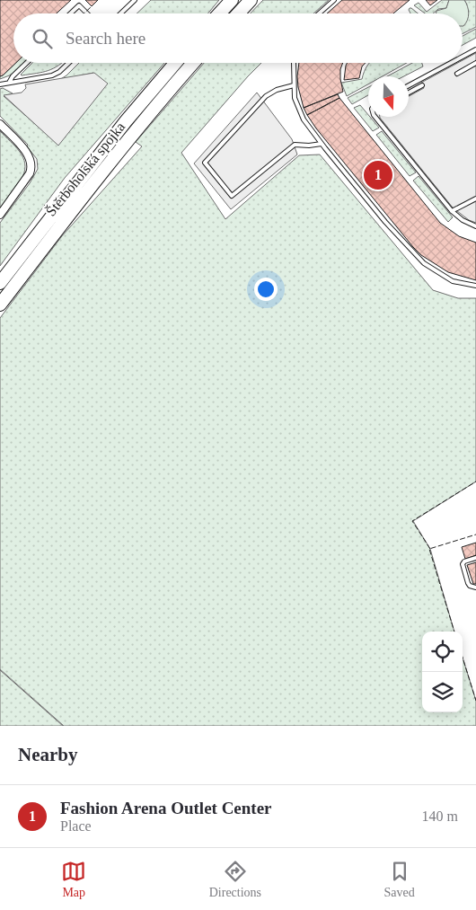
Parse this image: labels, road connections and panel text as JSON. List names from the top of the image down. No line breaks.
{"streets":{"highway":["Štěrboholská spojka"]},"north":"bottom","page":{"search":"Search here","pins":"1","heading":"Nearby","list":[{"mark":"1","name":"Fashion Arena Outlet Center","note":"Place","value":"140 m"}],"nav":["Map","Directions","Saved"]}}
